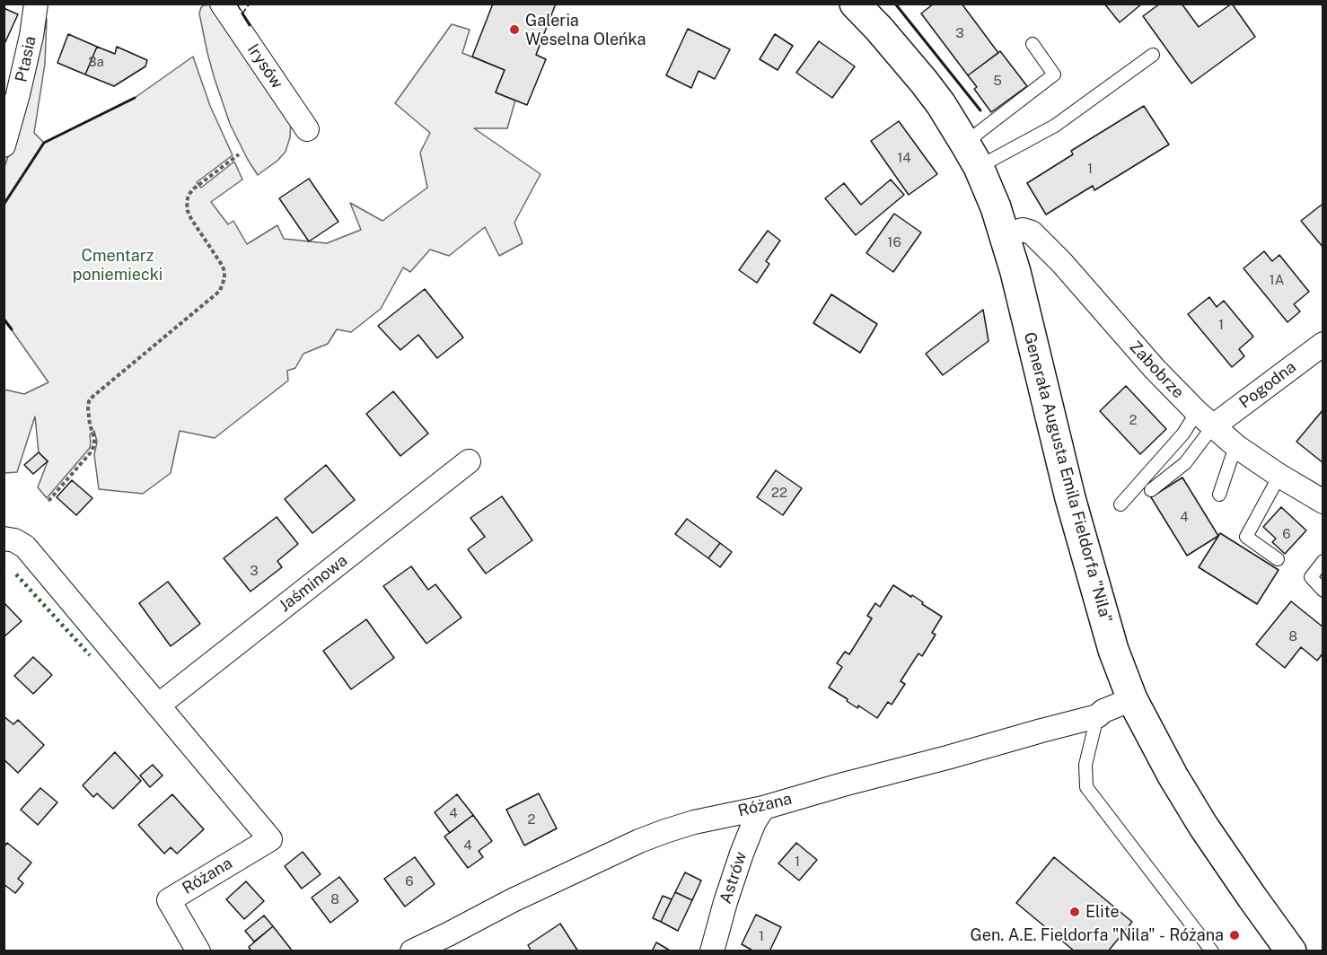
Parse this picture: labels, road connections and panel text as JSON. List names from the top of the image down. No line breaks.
{"streets":{"main road":["Generała Augusta Emila Fieldorfa \"Nila\""],"street":["Ptasia","Irysów","Zabobrze","Pogodna","Jaśminowa","Różana","Astrów"]},"crossings":[["Zabobrze","Pogodna"],["Zabobrze","Generała Augusta Emila Fieldorfa \"Nila\""],["Generała Augusta Emila Fieldorfa \"Nila\"","Różana"],["Jaśminowa","Różana"],["Różana","Astrów"]],"parks":["Cmentarz poniemiecki"],"places":["Galeria Weselna Oleńka","Elite","Gen. A.E. Fieldorfa \"Nila\" - Różana"],"house_numbers":["3","3a","5","14","1","16","1A","1","2","22","4","6","3","8","4","2","4","1","6","8","1"]}
